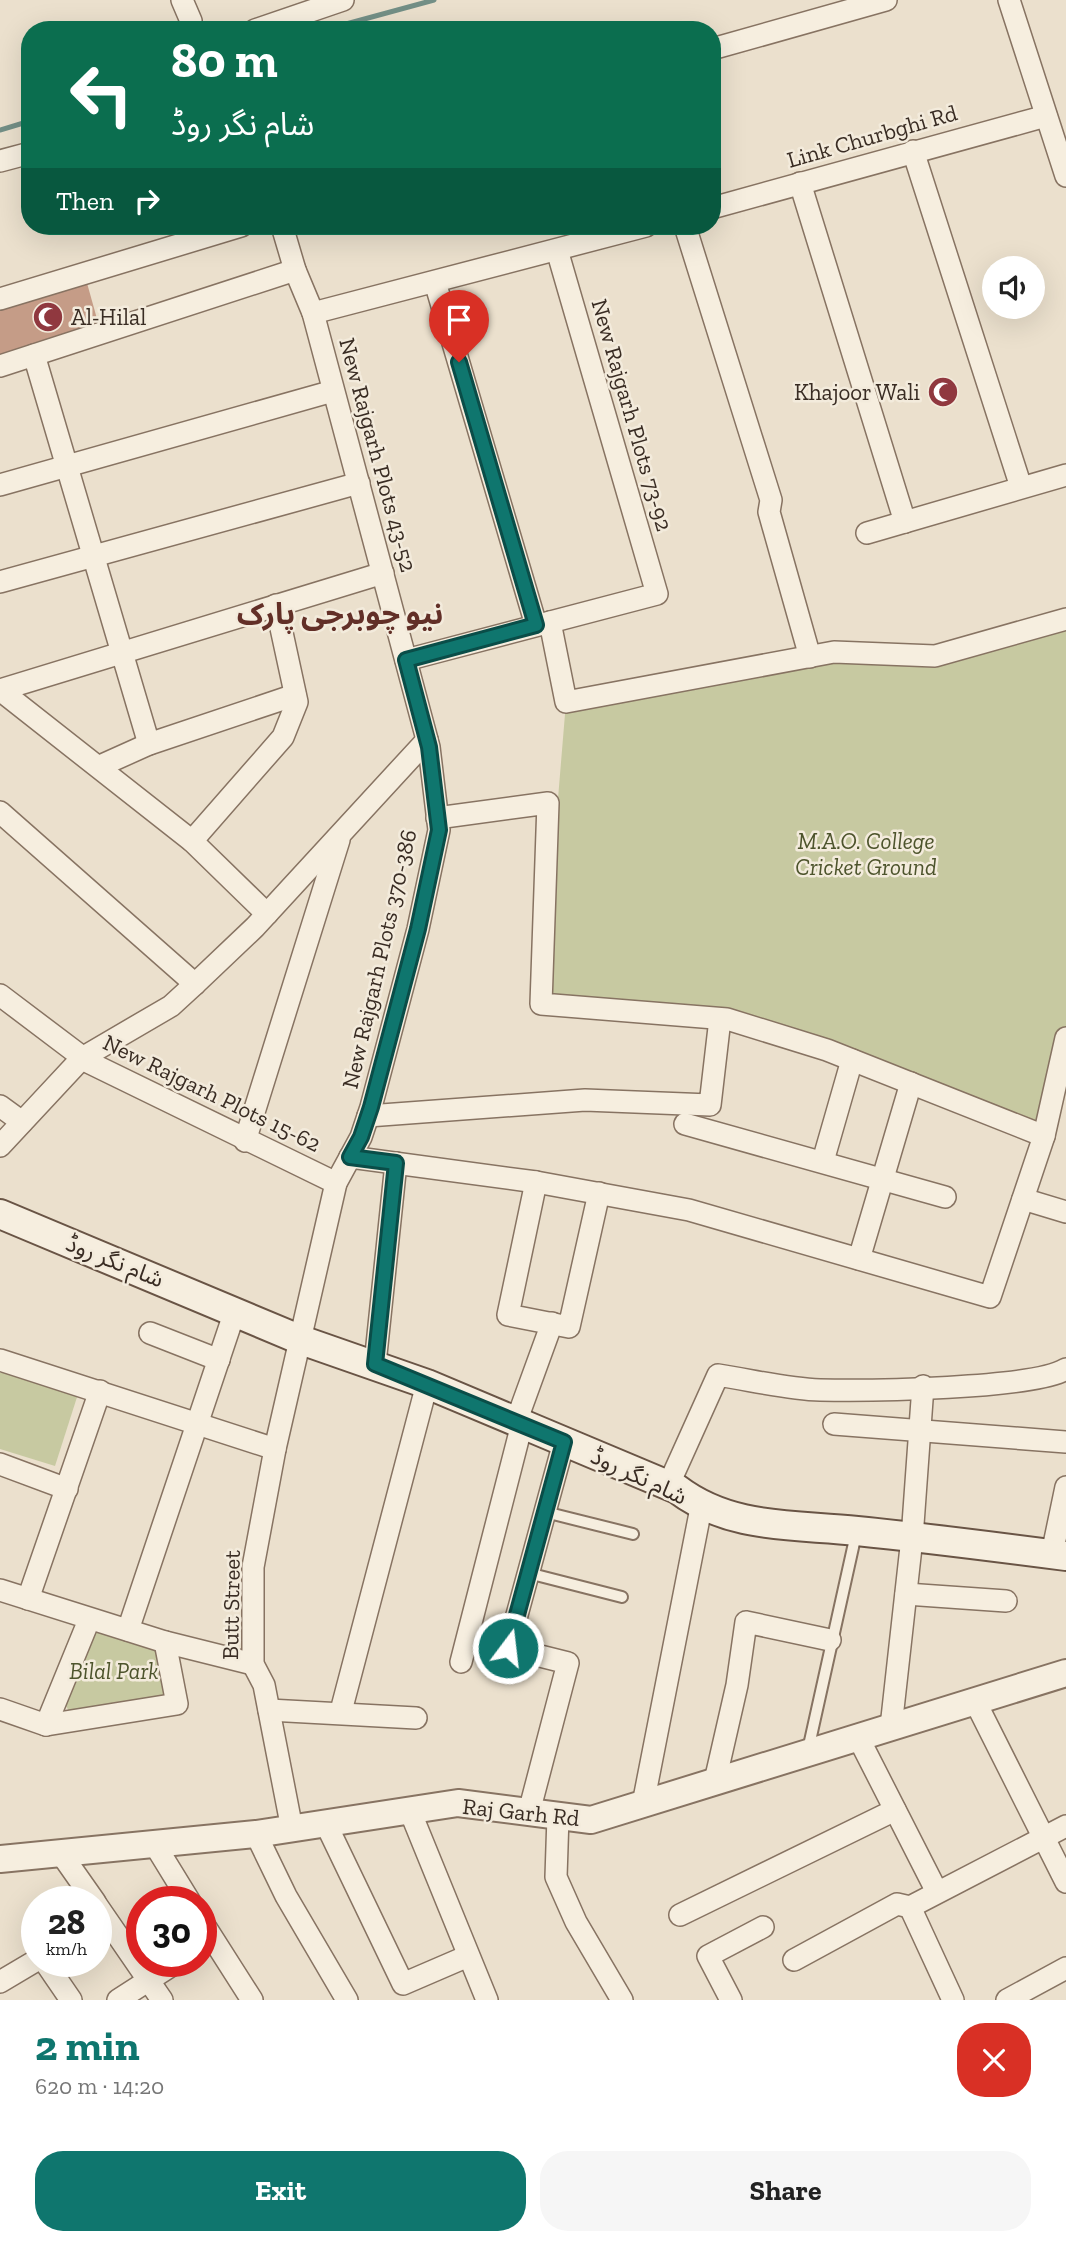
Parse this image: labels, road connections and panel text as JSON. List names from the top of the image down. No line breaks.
{"streets":{"main road":["شام نگر روڈ"],"street":["Link Churbghi Rd","New Rajgarh Plots 73-92","New Rajgarh Plots 43-52","New Rajgarh Plots 370-386","New Rajgarh Plots 15-62","Butt Street","Raj Garh Rd"]},"crossings":[["New Rajgarh Plots 43-52","New Rajgarh Plots 370-386"],["New Rajgarh Plots 370-386","New Rajgarh Plots 15-62"],["New Rajgarh Plots 370-386","شام نگر روڈ"],["New Rajgarh Plots 370-386","Butt Street"],["شام نگر روڈ","Butt Street"],["Butt Street","Raj Garh Rd"]],"districts":["نیو چوبرجی پارک"],"parks":["M.A.O. College Cricket Ground","Bilal Park"],"places":{"mosque":["Al-Hilal","Khajoor Wali"]},"page":{"turn":["80 m","شام نگر روڈ"],"then":"Then","speed":"28 km/h","limit":"30","heading":["2 min","620 m · 14:20"],"buttons":["Exit","Share"]}}
